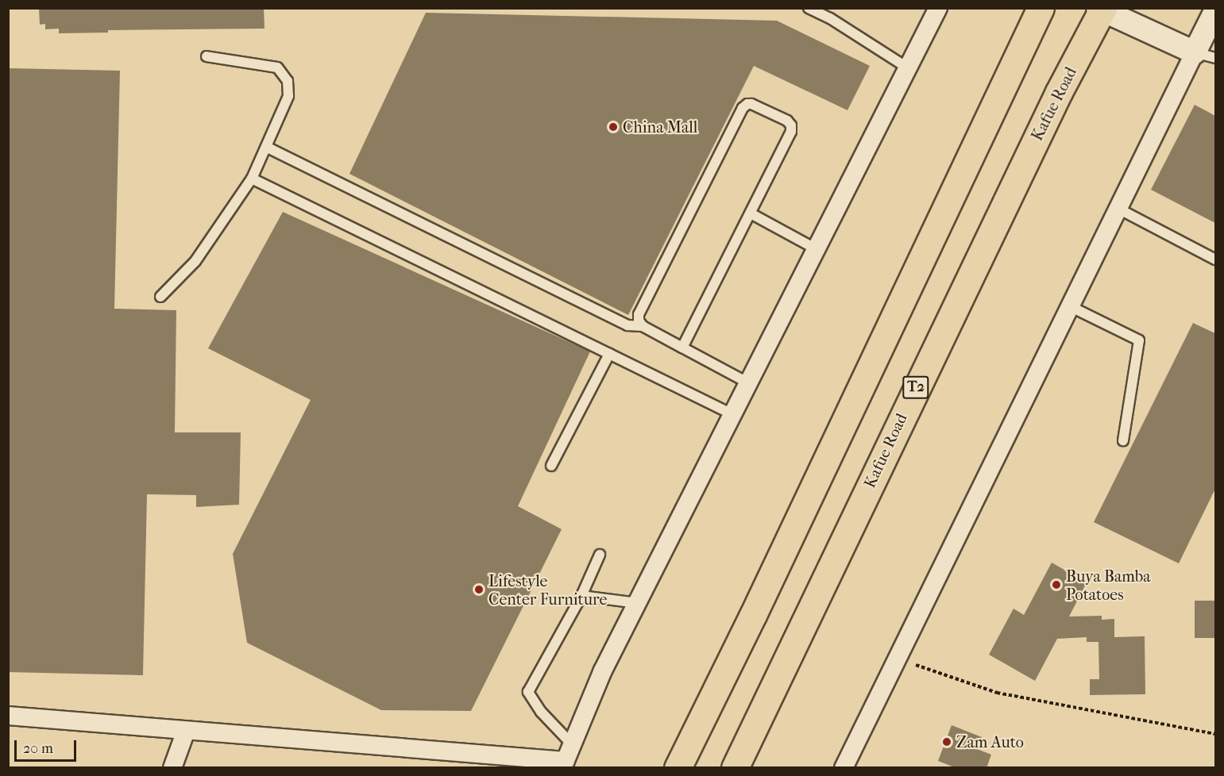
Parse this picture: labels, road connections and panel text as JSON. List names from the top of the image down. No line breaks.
{"streets":{"main road":["Kafue Road","T2"]},"places":["China Mall","Buya Bamba Potatoes","Lifestyle Center Furniture","Zam Auto"],"scale_bar":"20 m"}
